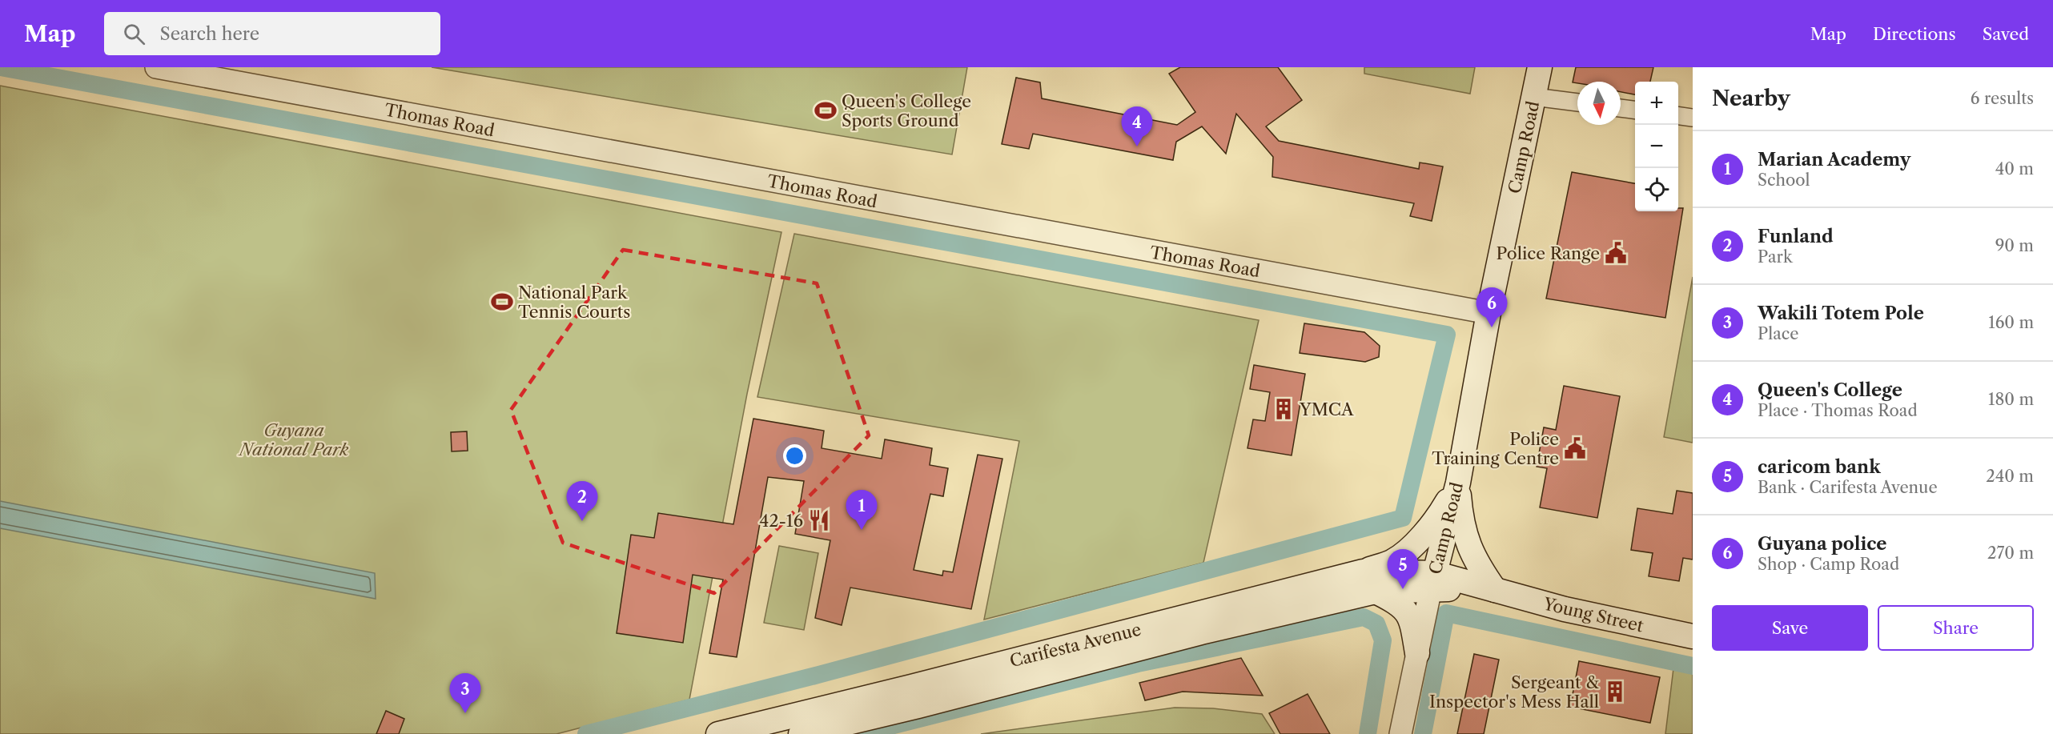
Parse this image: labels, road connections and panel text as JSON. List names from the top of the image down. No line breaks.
{"streets":{"main road":["Camp Road","Young Street","Carifesta Avenue"],"street":["Thomas Road"]},"crossings":[["Thomas Road","Camp Road"],["Camp Road","Young Street"],["Camp Road","Carifesta Avenue"],["Young Street","Carifesta Avenue"]],"parks":["Guyana National Park"],"places":{"sports":["Queen's College Sports Ground","National Park Tennis Courts"],"public building":["Police Range","Police Training Centre"],"building":["YMCA","Sergeant & Inspector's Mess Hall"],"restaurant":["42-16"]},"north":"bottom","page":{"header":"Map","search":"Search here","nav":["Map","Directions","Saved"],"heading":["Nearby","6 results"],"map_buttons":["+","−"],"pins":["4","6","2","1","5","3"],"list":[{"mark":"1","name":"Marian Academy","note":"School","value":"40 m"},{"mark":"2","name":"Funland","note":"Park","value":"90 m"},{"mark":"3","name":"Wakili Totem Pole","note":"Place","value":"160 m"},{"mark":"4","name":"Queen's College","note":"Place · Thomas Road","value":"180 m"},{"mark":"5","name":"caricom bank","note":"Bank · Carifesta Avenue","value":"240 m"},{"mark":"6","name":"Guyana police","note":"Shop · Camp Road","value":"270 m"}],"buttons":["Save","Share"]}}
